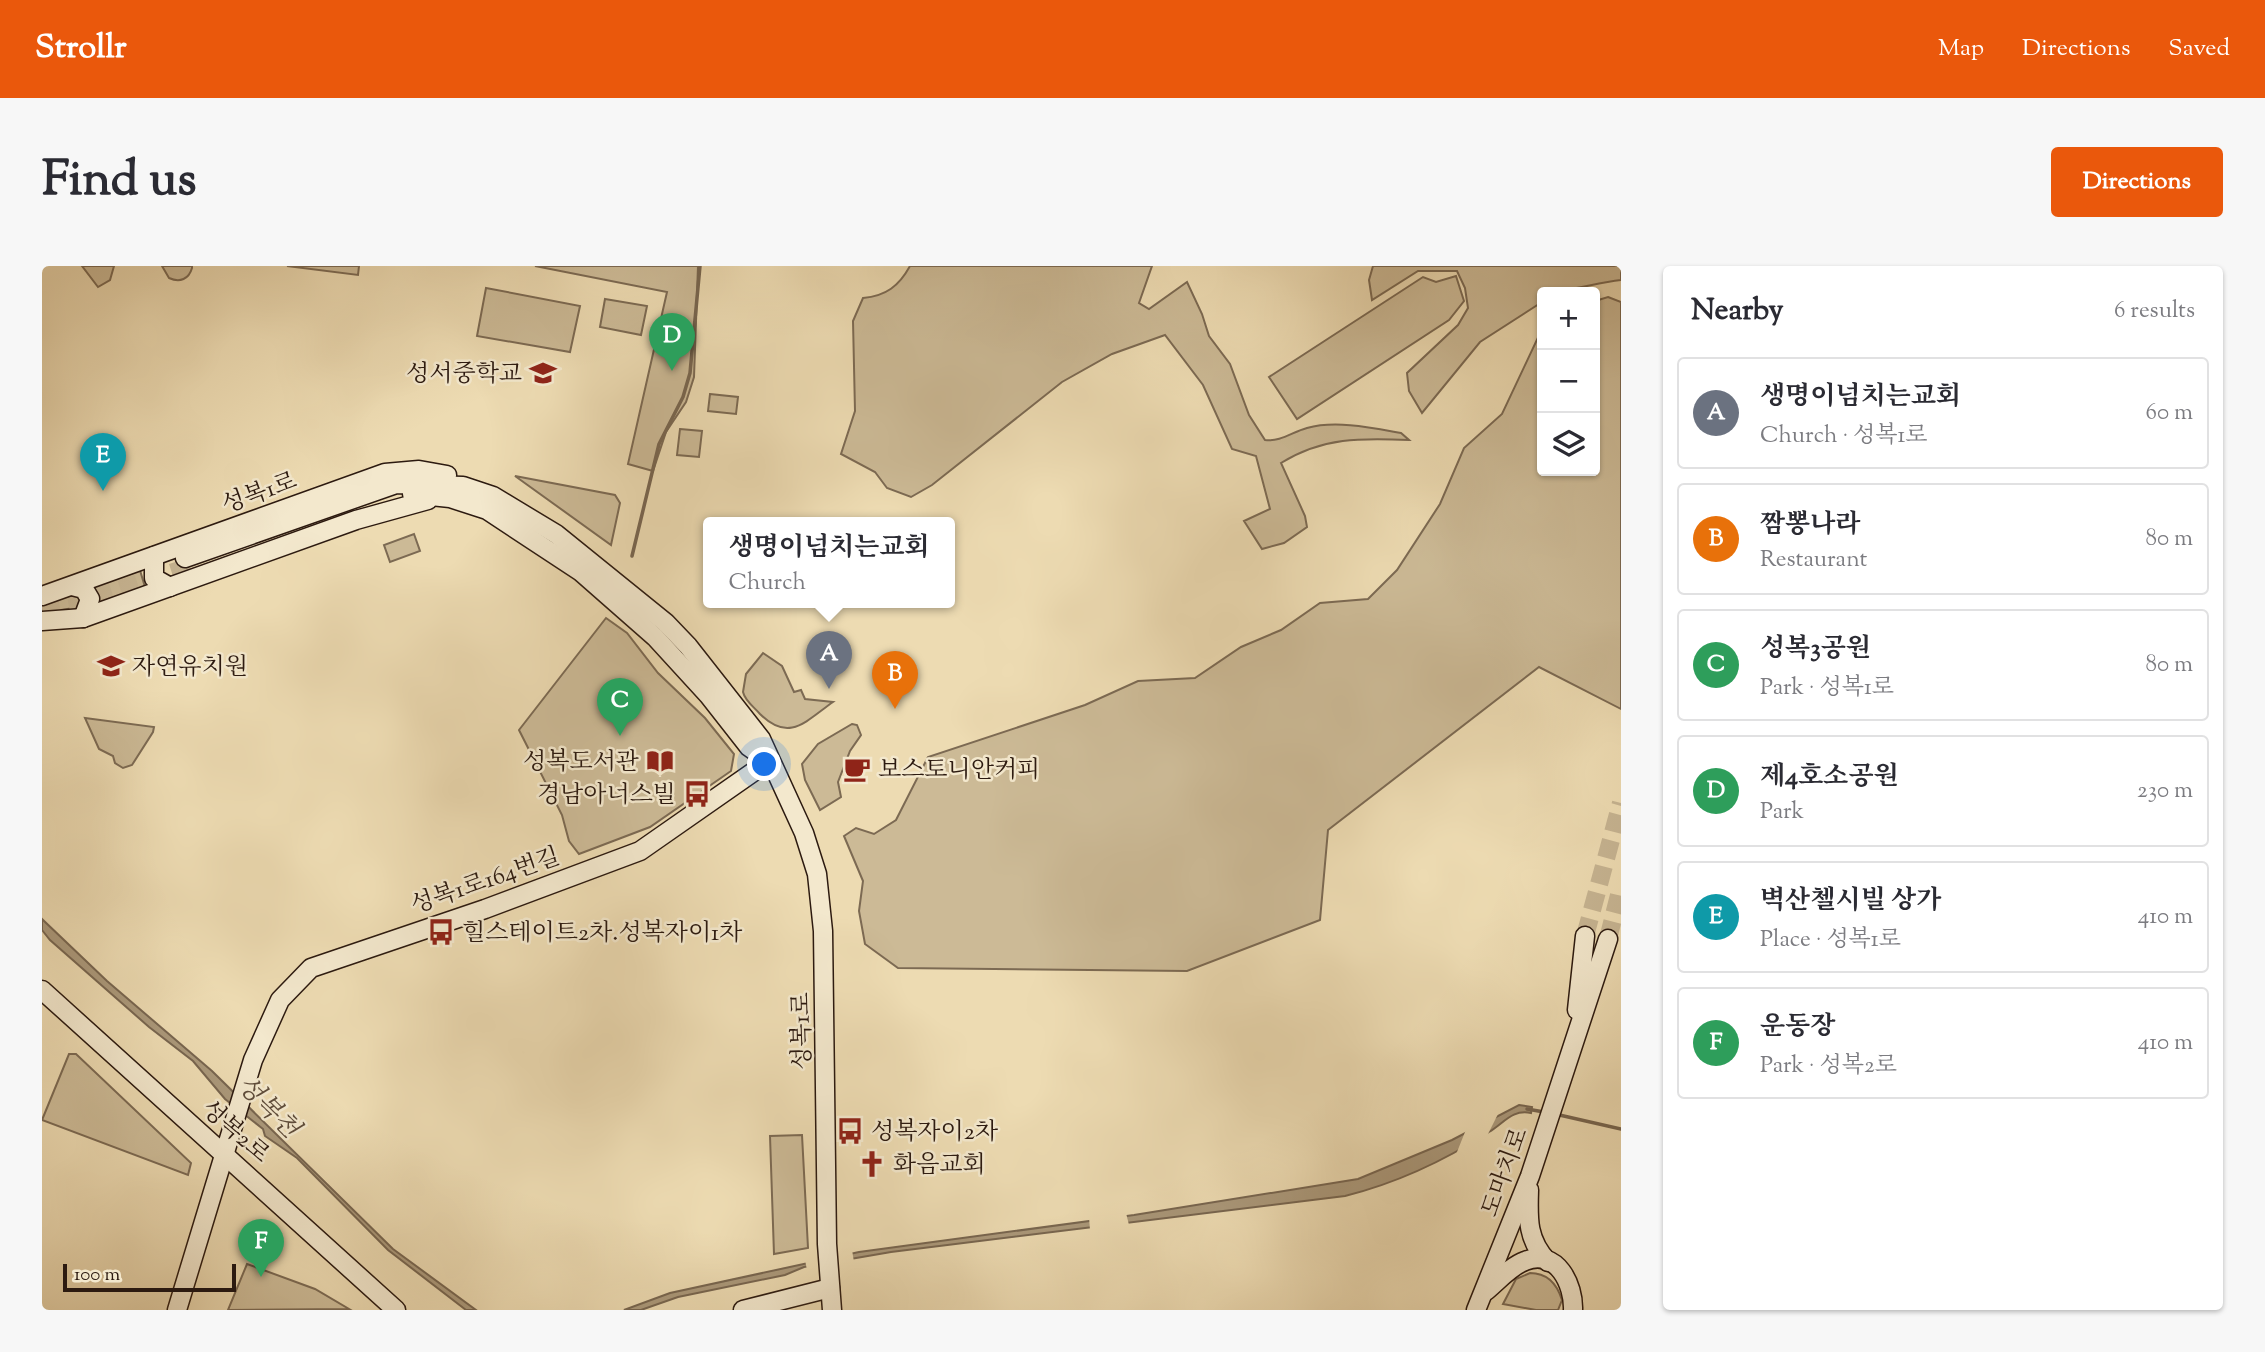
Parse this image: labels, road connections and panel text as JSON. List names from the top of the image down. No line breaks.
{"streets":{"street":["성복1로","성복1로164번길","성복2로","도마치로"]},"crossings":[["성복1로","성복1로164번길"],["성복1로164번길","성복2로"]],"water":["성복천"],"places":{"school or university":["성서중학교","자연유치원"],"library":["성복도서관"],"cafe":["보스토니안커피"],"bus stop":["경남아너스빌","힐스테이트2차.성복자이1차","성복자이2차"],"church":["화음교회"]},"scale_bar":"100 m","page":{"header":"Strollr","nav":["Map","Directions","Saved"],"title":"Find us","buttons":"Directions","heading":["Nearby","6 results"],"map_buttons":["+","−"],"pins":["D","E","A","B","C","F"],"list":[{"mark":"A","name":"생명이넘치는교회","note":"Church · 성복1로","value":"60 m"},{"mark":"B","name":"짬뽕나라","note":"Restaurant","value":"80 m"},{"mark":"C","name":"성복3공원","note":"Park · 성복1로","value":"80 m"},{"mark":"D","name":"제4호소공원","note":"Park","value":"230 m"},{"mark":"E","name":"벽산첼시빌 상가","note":"Place · 성복1로","value":"410 m"},{"mark":"F","name":"운동장","note":"Park · 성복2로","value":"410 m"}],"popup":["생명이넘치는교회","Church"],"scale":"100 m"}}
